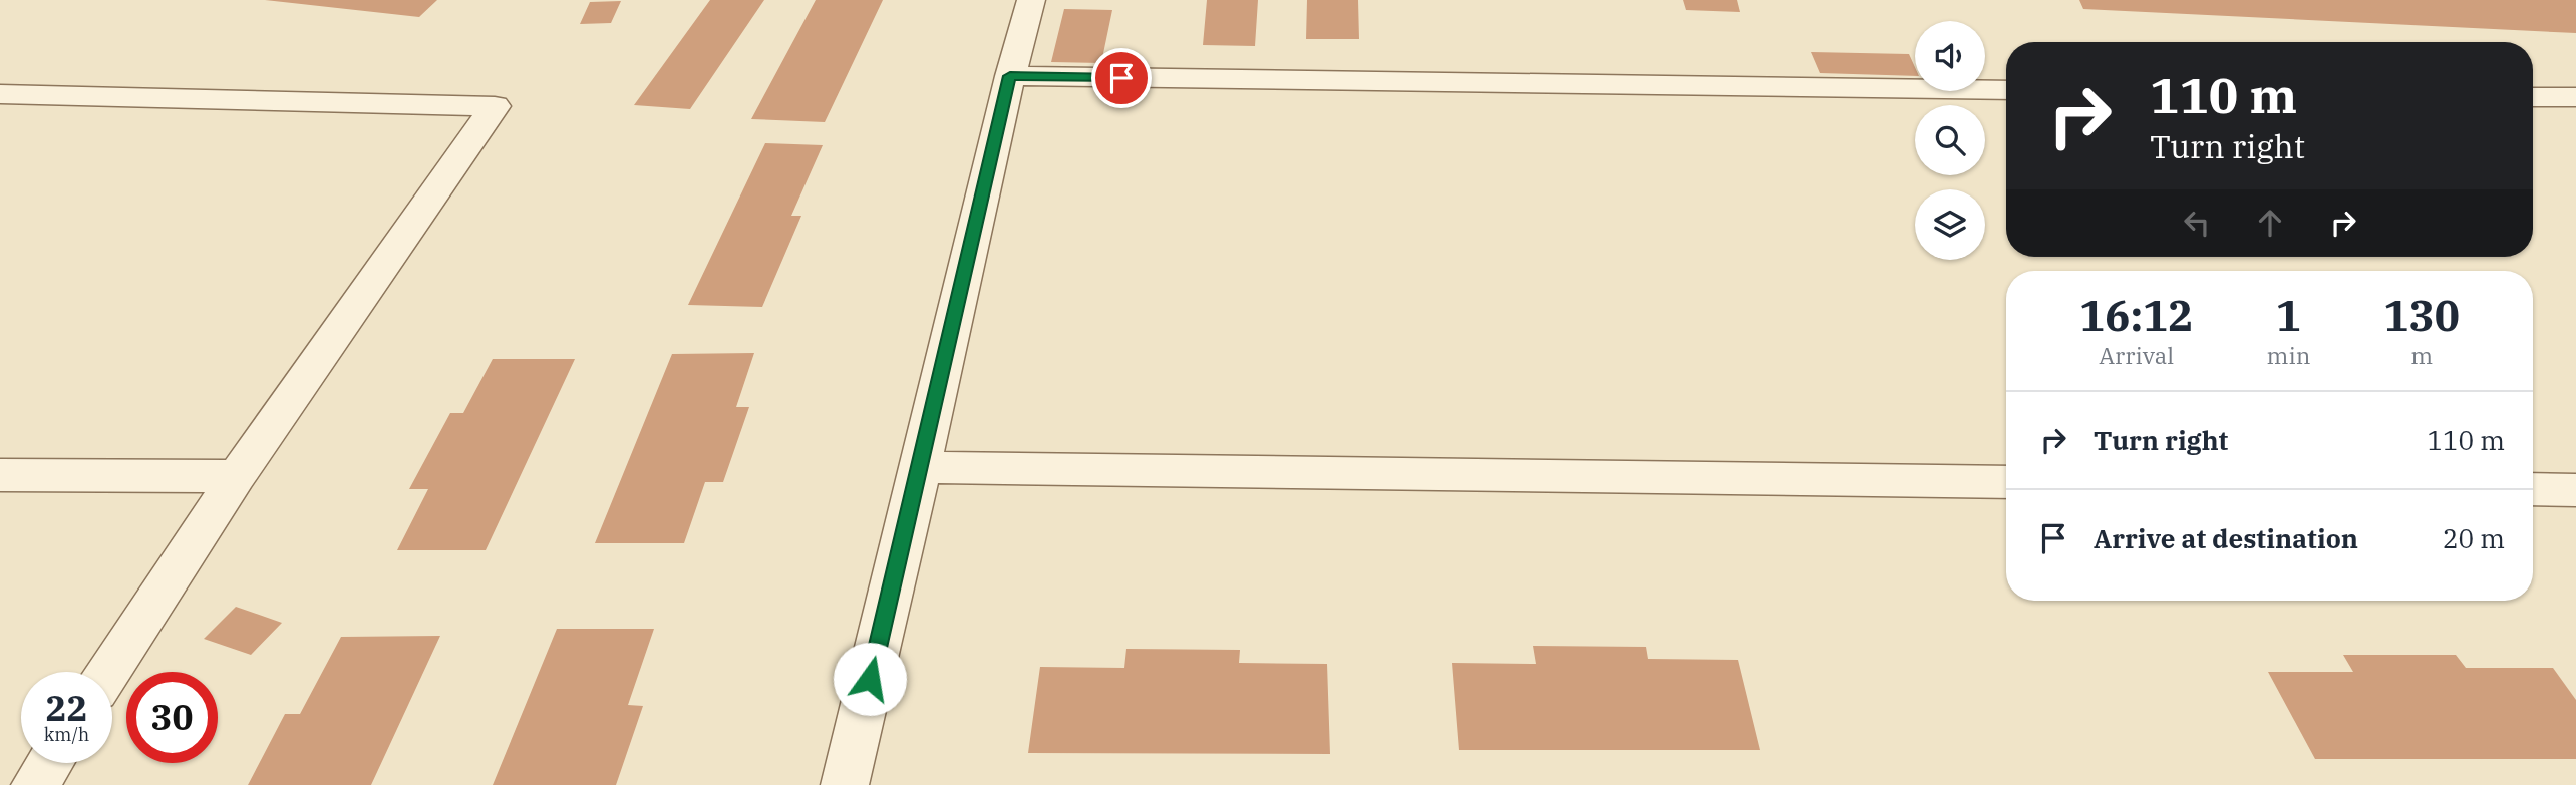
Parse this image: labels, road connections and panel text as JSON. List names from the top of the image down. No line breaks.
{"page":{"turn":["110 m","Turn right"],"eta":["16:12","Arrival","1","min","130","m"],"list":[{"name":"Turn right","value":"110 m"},{"name":"Arrive at destination","value":"20 m"}],"speed":"22 km/h","limit":"30"}}
